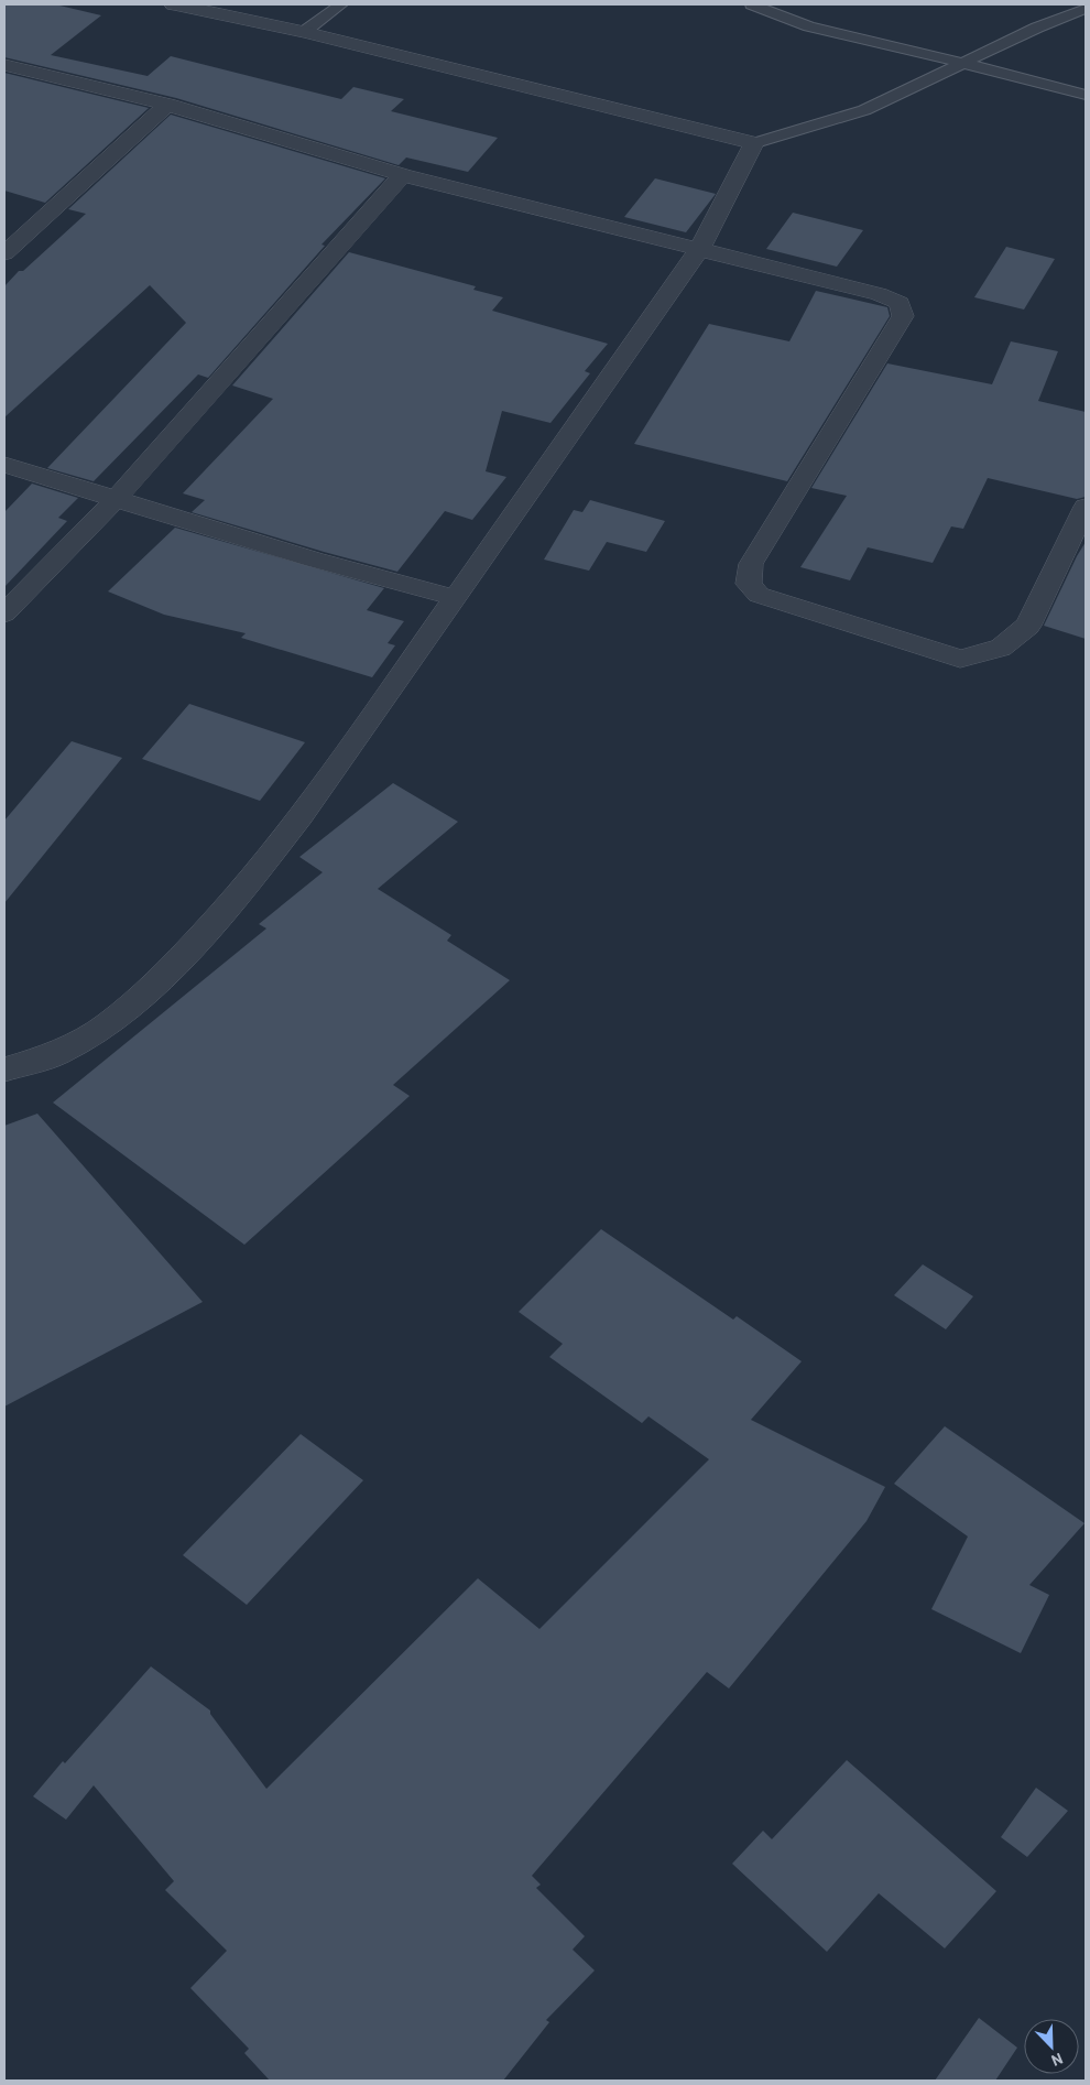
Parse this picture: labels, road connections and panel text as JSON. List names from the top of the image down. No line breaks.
{"north":"bottom right"}
